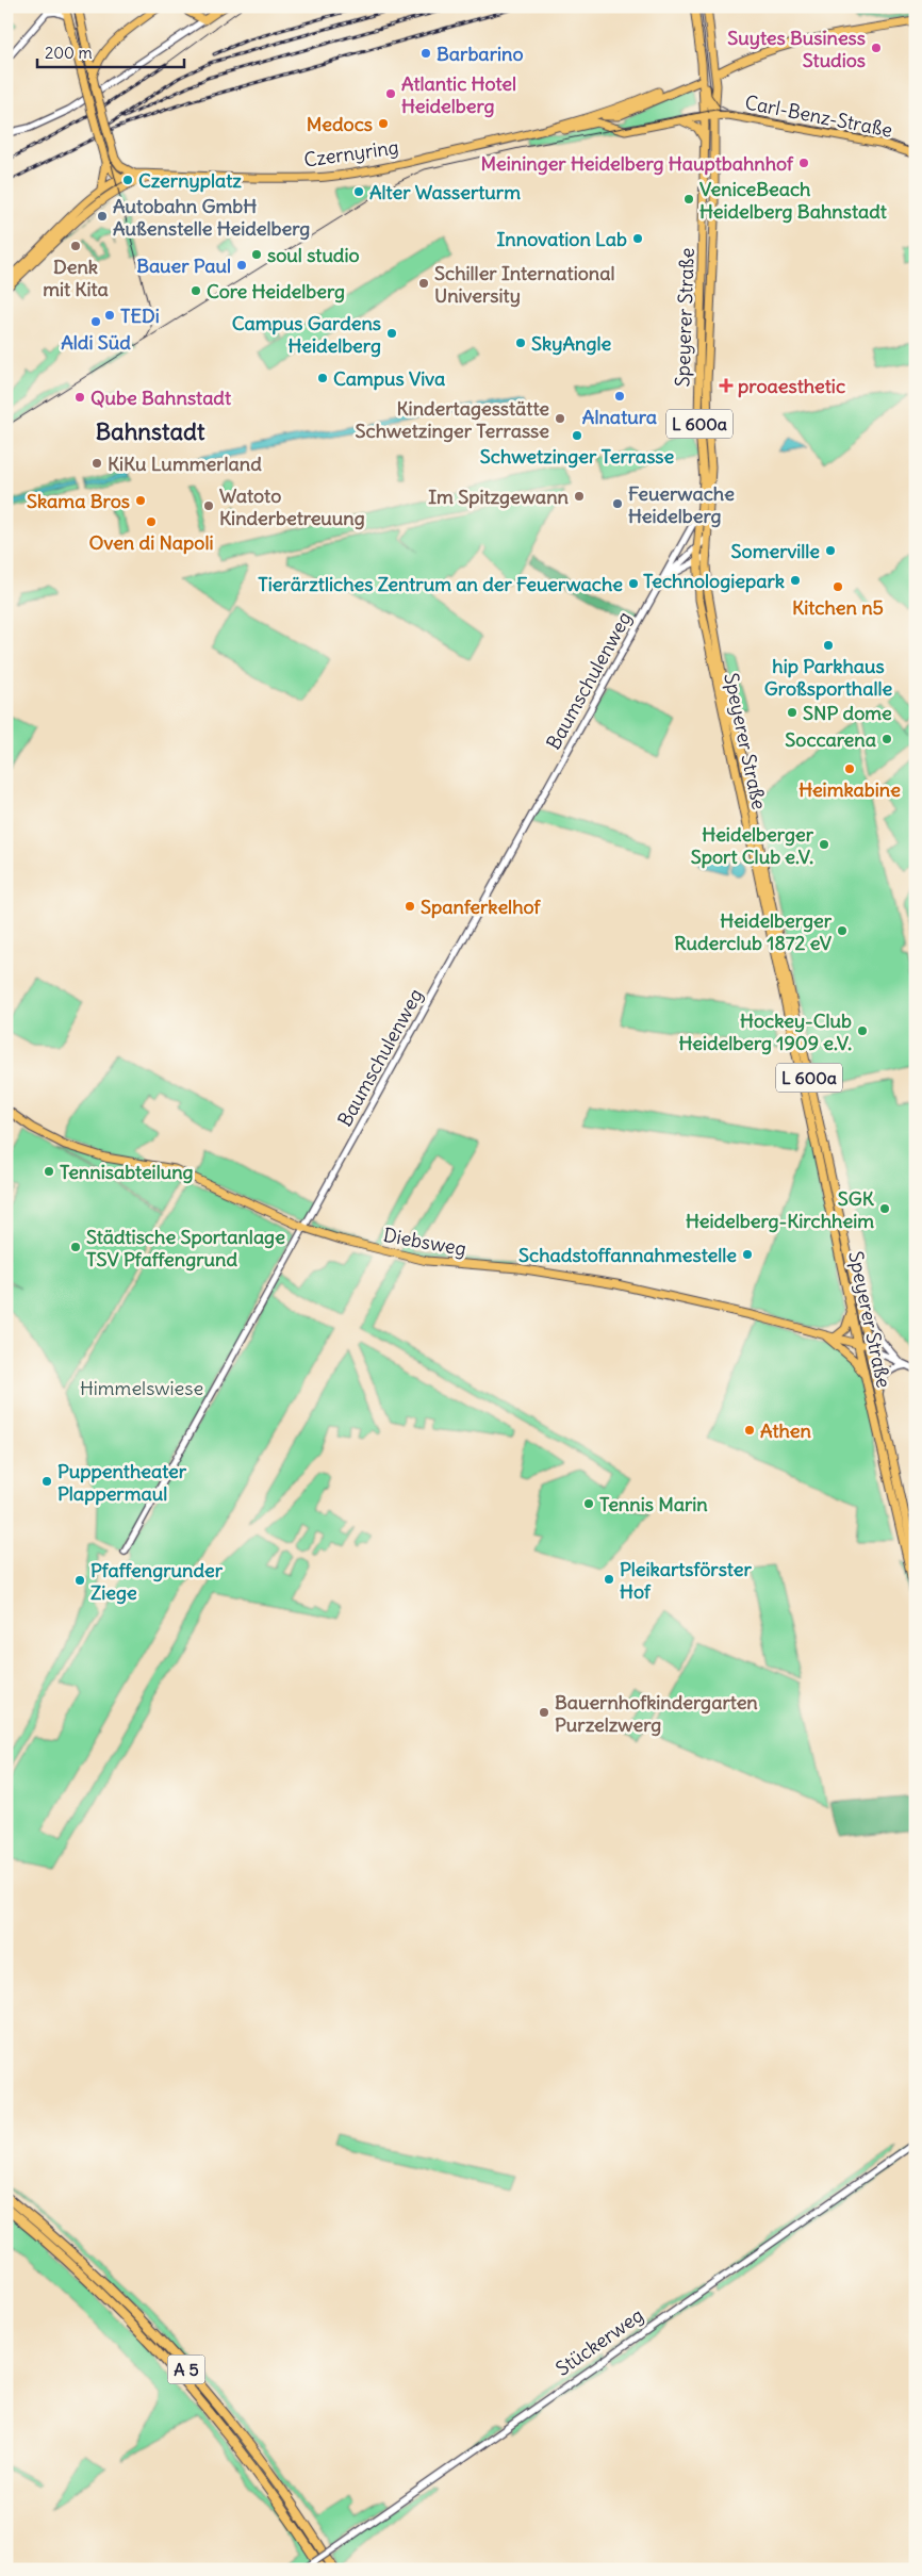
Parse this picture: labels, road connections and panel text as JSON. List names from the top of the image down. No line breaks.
{"streets":{"highway":["A 5"],"main road":["Carl-Benz-Straße","Czernyring","Speyerer Straße","L 600a","Diebsweg"],"street":["Baumschulenweg","Stückerweg"]},"crossings":[["Carl-Benz-Straße","Czernyring"],["Carl-Benz-Straße","Speyerer Straße"],["Czernyring","Speyerer Straße"],["Speyerer Straße","Baumschulenweg"],["Speyerer Straße","Diebsweg"],["Baumschulenweg","Diebsweg"]],"districts":["Bahnstadt"],"parks":["Himmelswiese"],"places":{"other":["Suytes Business Studios","Barbarino","Atlantic Hotel Heidelberg","Medocs","Meininger Heidelberg Hauptbahnhof","Czernyplatz","Alter Wasserturm","VeniceBeach Heidelberg Bahnstadt","Autobahn GmbH Außenstelle Heidelberg","Innovation Lab","Denk mit Kita","soul studio","Bauer Paul","Schiller International University","Core Heidelberg","TEDi","Aldi Süd","Campus Gardens Heidelberg","SkyAngle","Campus Viva","Alnatura","Qube Bahnstadt","Kindertagesstätte Schwetzinger Terrasse","Schwetzinger Terrasse","KiKu Lummerland","Im Spitzgewann","Skama Bros","Feuerwache Heidelberg","Watoto Kinderbetreuung","Oven di Napoli","Somerville","Technologiepark","Tierärztliches Zentrum an der Feuerwache","Kitchen n5","hip Parkhaus Großsporthalle","SNP dome","Soccarena","Heimkabine","Heidelberger Sport Club e.V.","Spanferkelhof","Heidelberger Ruderclub 1872 eV","Hockey-Club Heidelberg 1909 e.V.","Tennisabteilung","SGK Heidelberg-Kirchheim","Städtische Sportanlage TSV Pfaffengrund","Schadstoffannahmestelle","Athen","Puppentheater Plappermaul","Tennis Marin","Pleikartsförster Hof","Pfaffengrunder Ziege","Bauernhofkindergarten Purzelzwerg"],"health":["proaesthetic"]},"scale_bar":"200 m"}
